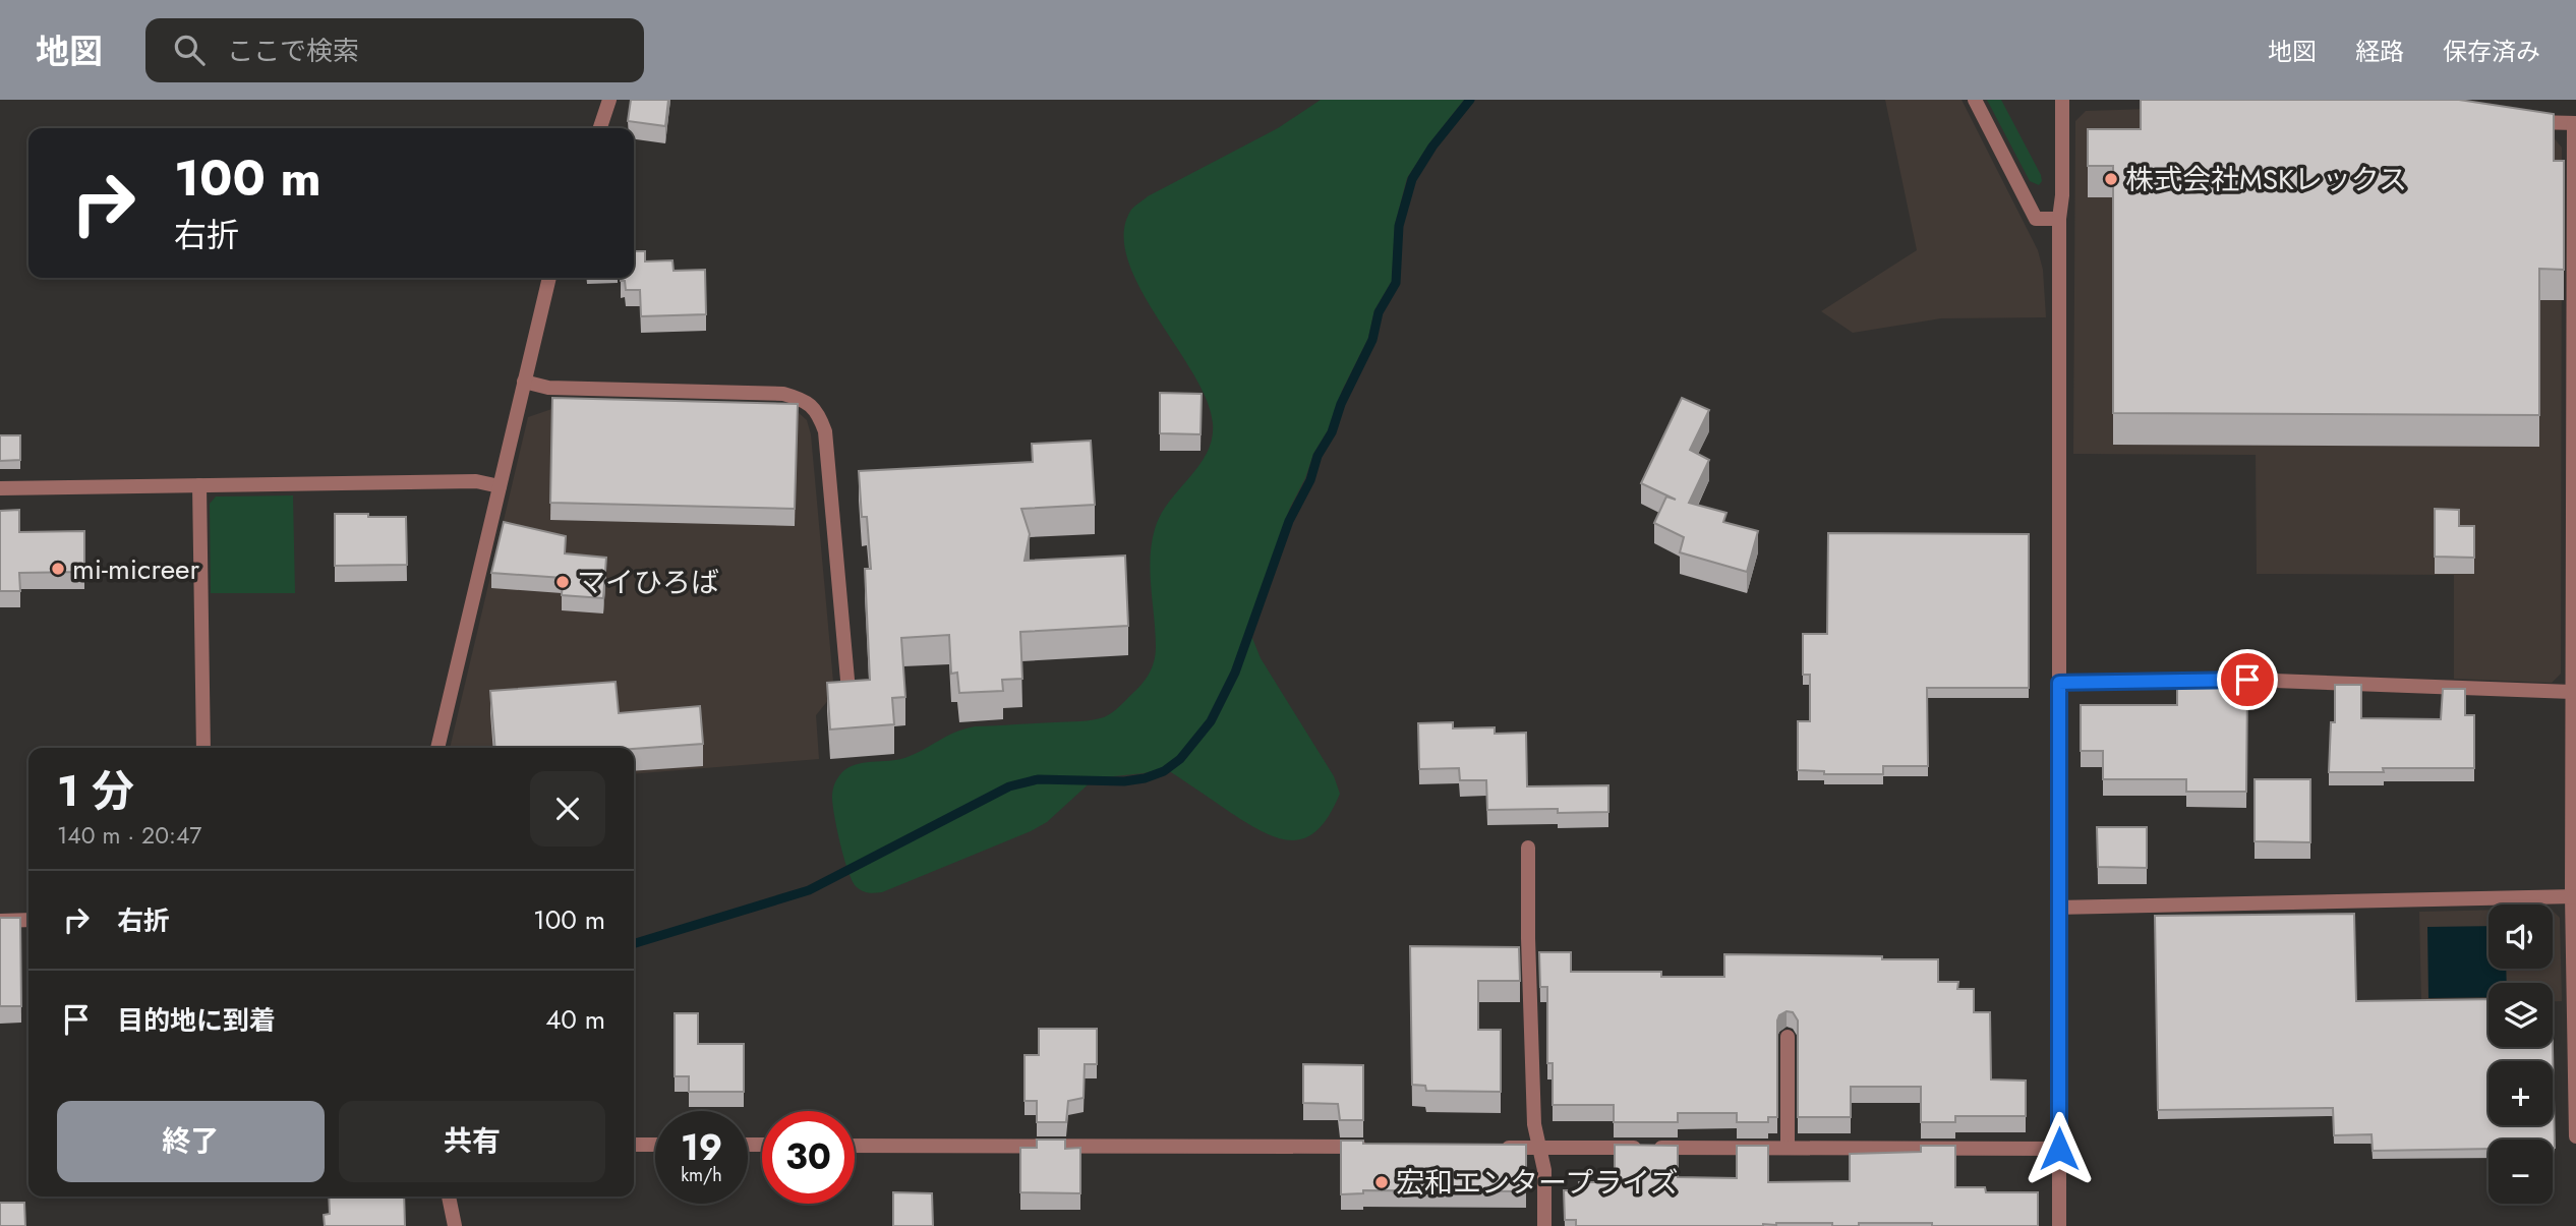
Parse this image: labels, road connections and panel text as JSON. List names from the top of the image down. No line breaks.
{"places":["株式会社MSKレックス","mi-micreer","マイひろば","宏和エンタープライズ"],"page":{"header":"地図","search":"ここで検索","nav":["地図","経路","保存済み"],"turn":["100 m","右折"],"heading":["1 分","140 m · 20:47"],"list":[{"name":"右折","value":"100 m"},{"name":"目的地に到着","value":"40 m"}],"map_buttons":["+","−"],"buttons":["終了","共有"],"speed":"19 km/h","limit":"30"}}
